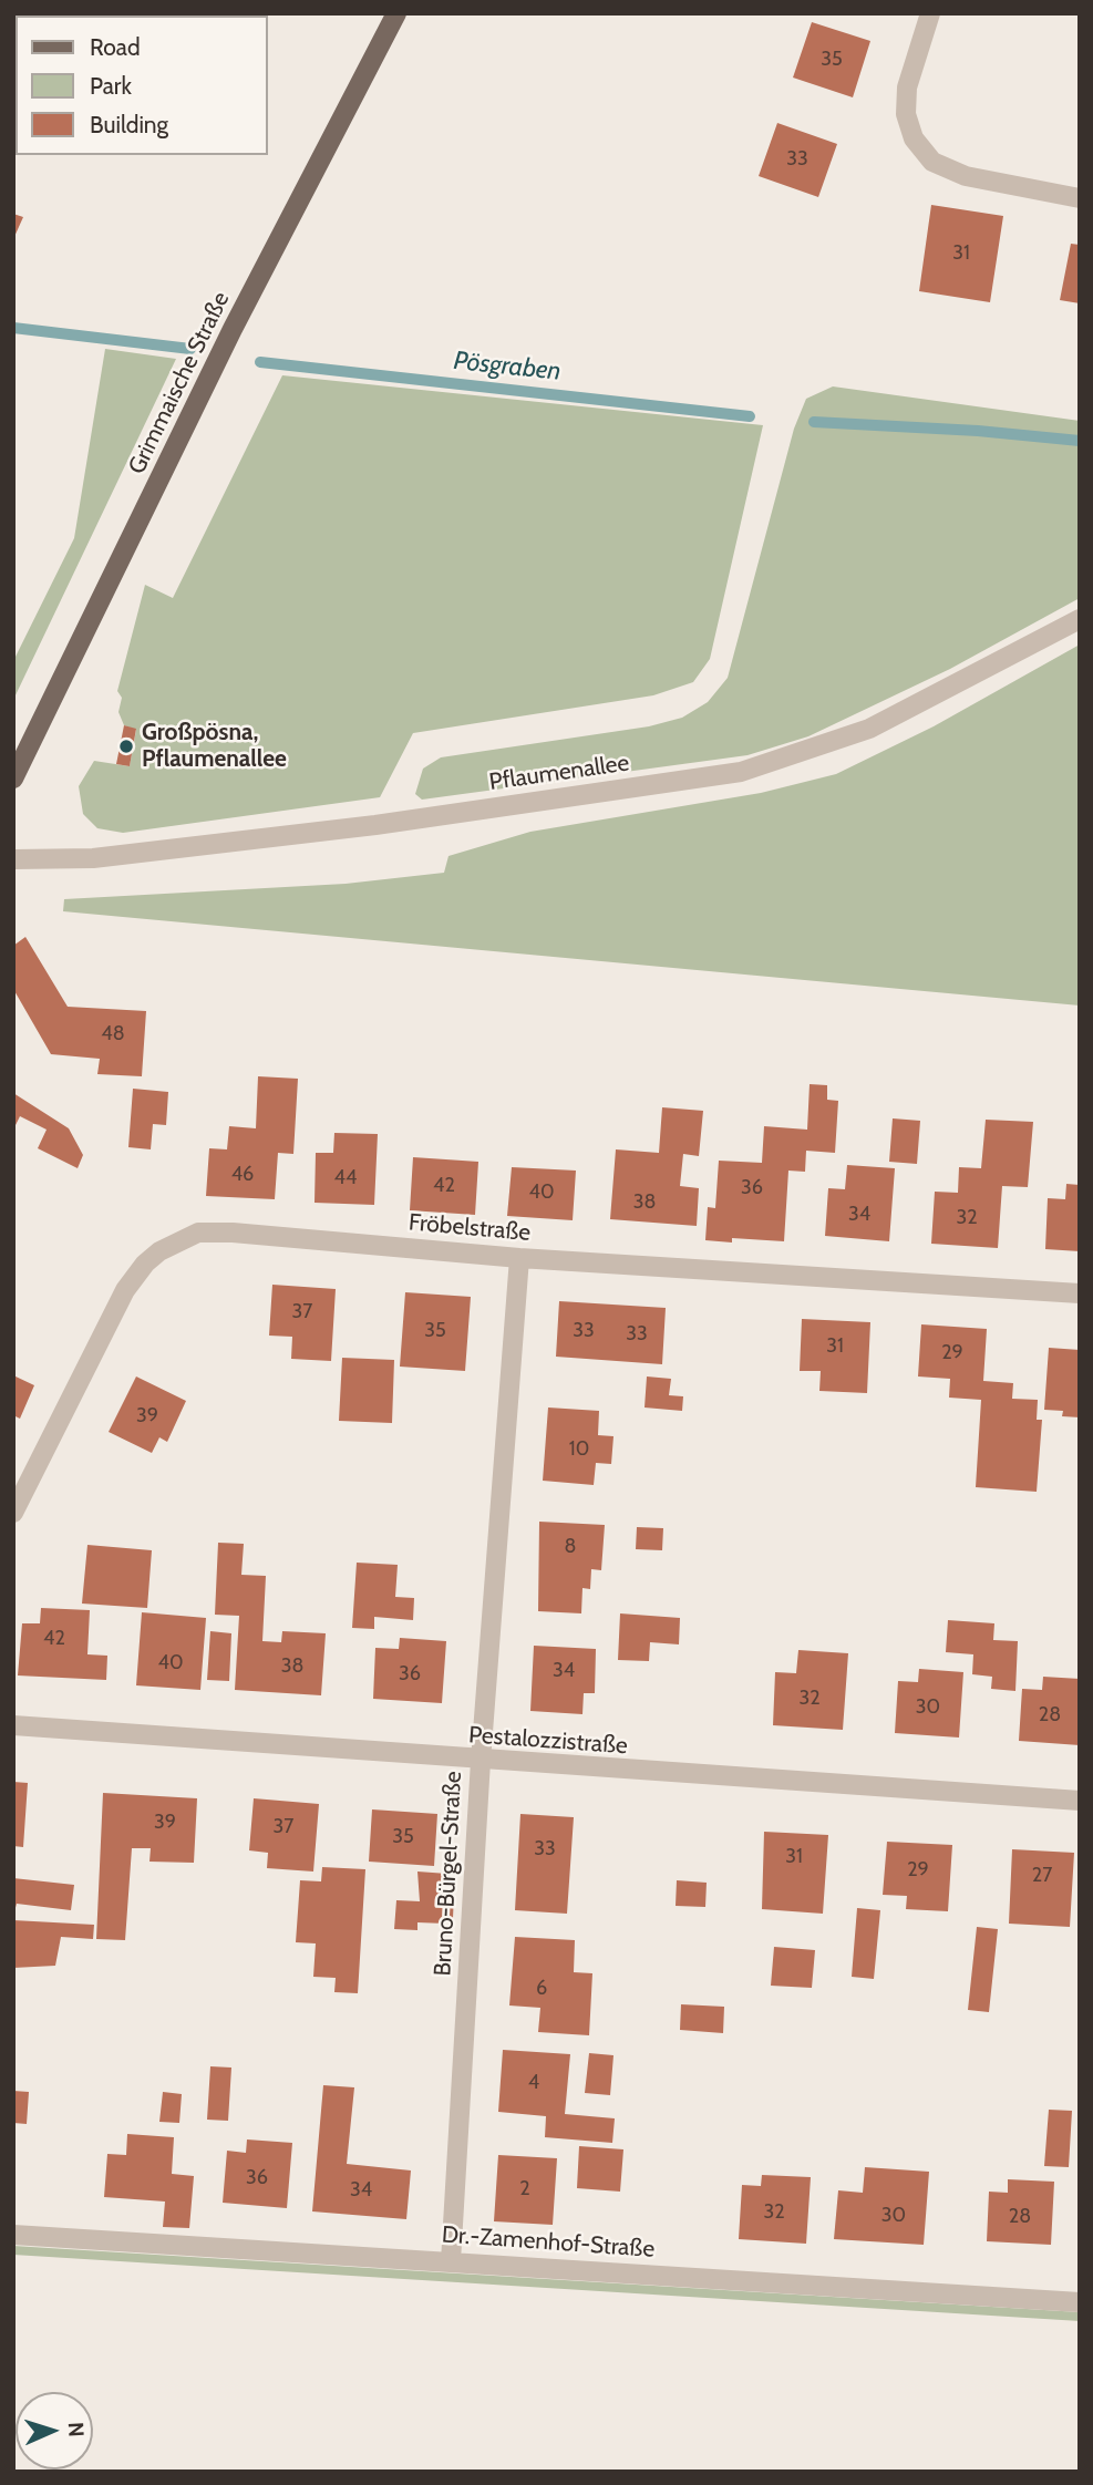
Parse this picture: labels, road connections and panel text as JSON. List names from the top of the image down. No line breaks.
{"streets":{"main road":["Grimmaische Straße"],"street":["Pflaumenallee","Fröbelstraße","Pestalozzistraße","Bruno-Bürgel-Straße","Dr.-Zamenhof-Straße"]},"crossings":[["Fröbelstraße","Bruno-Bürgel-Straße"],["Pestalozzistraße","Bruno-Bürgel-Straße"],["Bruno-Bürgel-Straße","Dr.-Zamenhof-Straße"]],"water":["Pösgraben"],"places":["Großpösna, Pflaumenallee"],"house_numbers":["35","33","31","48","46","44","42","36","40","38","34","32","37","35","33","33","31","29","39","10","8","42","40","38","34","36","32","30","28","39","37","35","33","31","29","27","6","4","36","2","34","32","30","28"],"legend":["Road","Park","Building"],"north":"right"}
